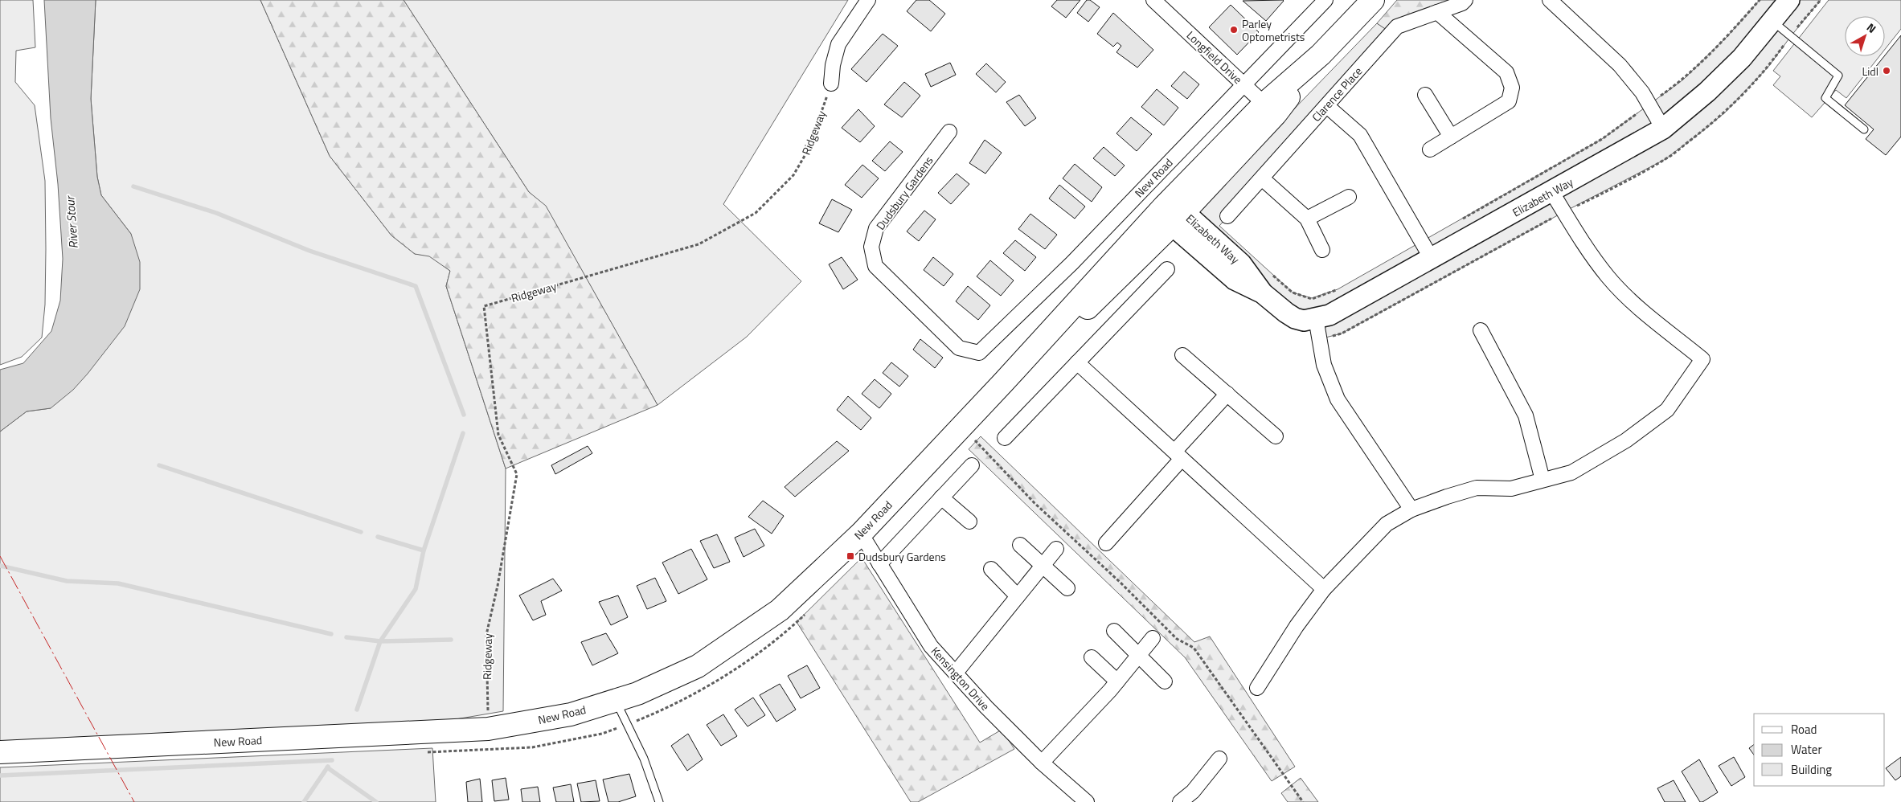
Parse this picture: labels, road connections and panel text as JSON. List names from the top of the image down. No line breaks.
{"streets":{"main road":["New Road"],"street":["Longfield Drive","Clarence Place","Dudsbury Gardens","Elizabeth Way","Kensington Drive"],"path":["Ridgeway"]},"crossings":[["Longfield Drive","New Road"],["Ridgeway","New Road"],["New Road","Dudsbury Gardens"],["New Road","Elizabeth Way"],["New Road","Kensington Drive"]],"water":["River Stour"],"places":{"other":["Parley Optometrists","Lidl"],"transit":["Dudsbury Gardens"]},"legend":["Road","Water","Building"],"north":"top right"}
